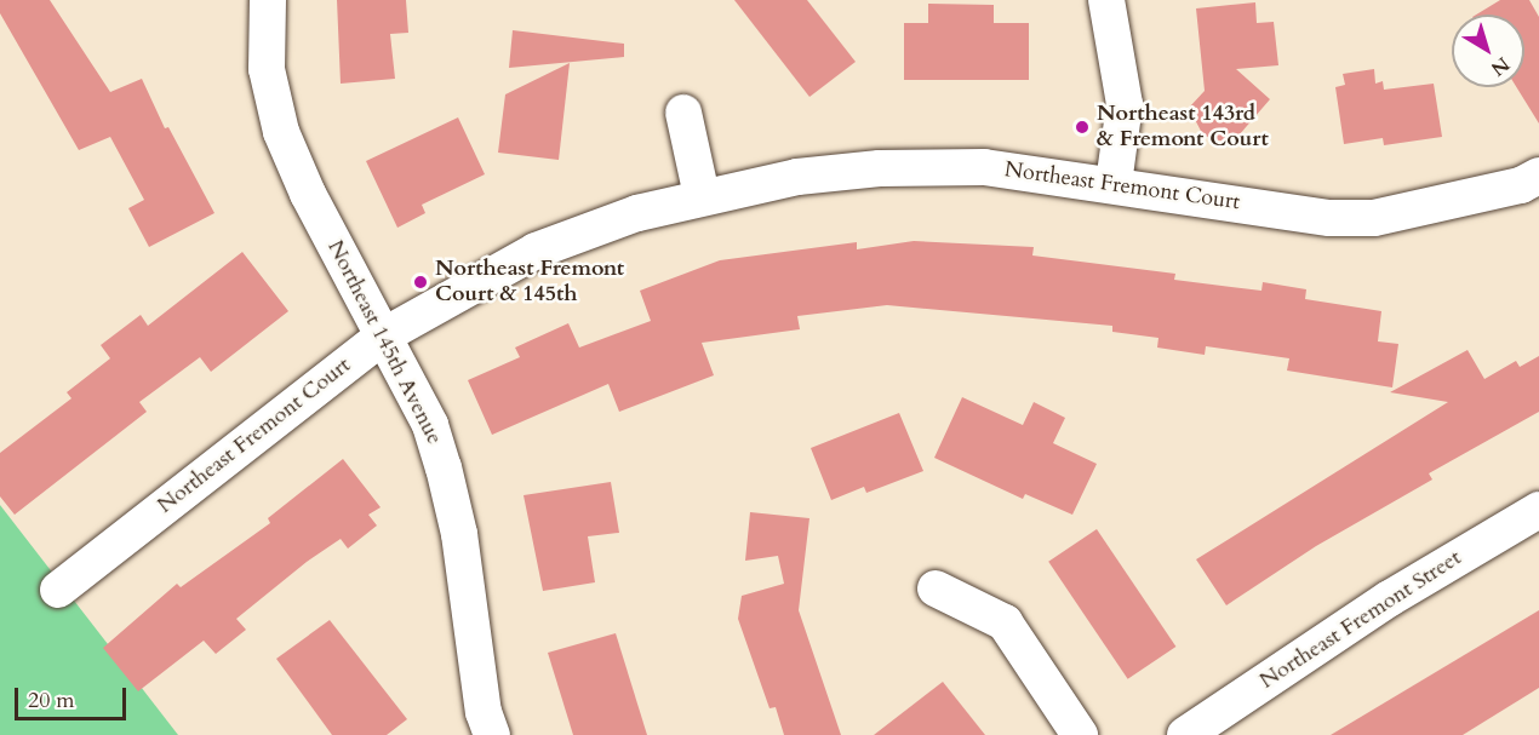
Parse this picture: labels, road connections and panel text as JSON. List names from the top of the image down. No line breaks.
{"streets":{"street":["Northeast Fremont Court","Northeast 145th Avenue","Northeast Fremont Street"]},"crossings":[["Northeast Fremont Court","Northeast 145th Avenue"]],"places":["Northeast 143rd & Fremont Court","Northeast Fremont Court & 145th"],"scale_bar":"20 m","north":"bottom right"}
